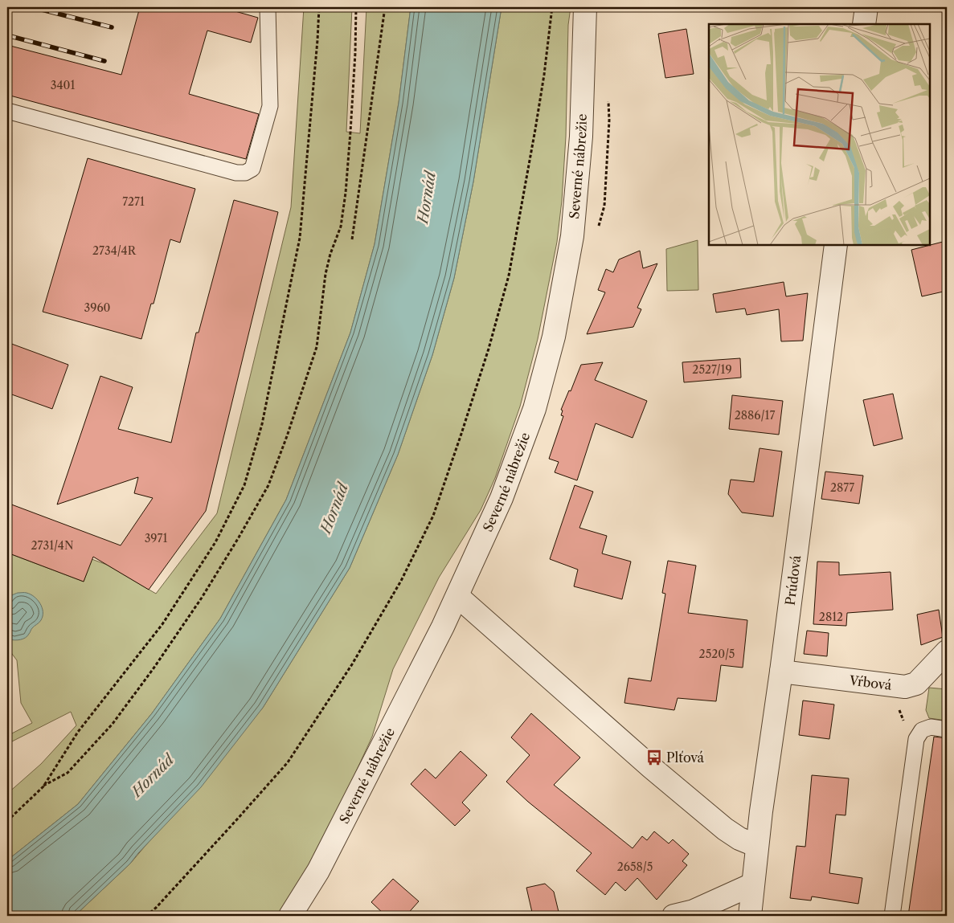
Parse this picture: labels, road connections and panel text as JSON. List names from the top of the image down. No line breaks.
{"streets":{"street":["Severné nábrežie","Prúdová","Vŕbová"]},"crossings":[["Prúdová","Vŕbová"]],"water":["Hornád"],"places":{"bus stop":["Plťová"]},"house_numbers":["3401","7271","2734/4R","3960","2527/19","2886/17","2877","3971","2731/4N","2812","2520/5","2658/5"]}
